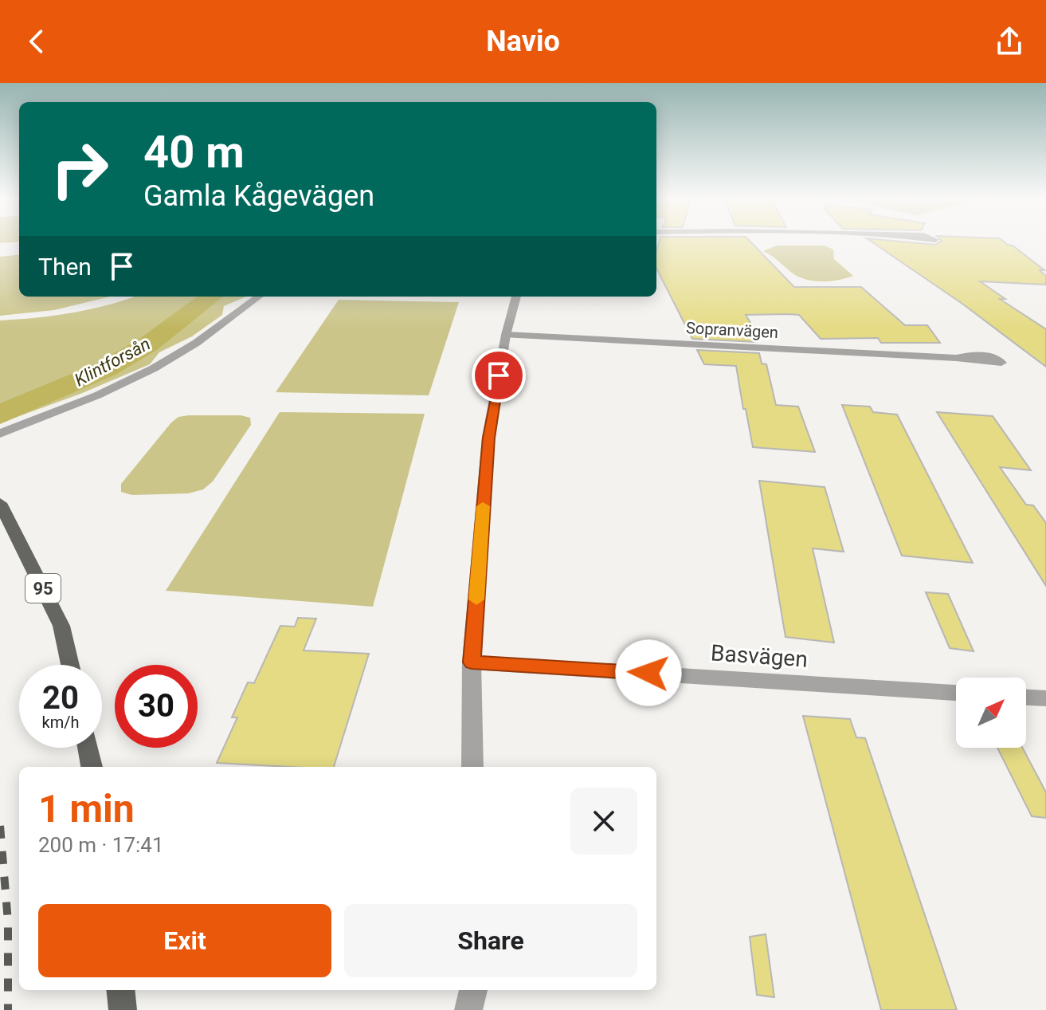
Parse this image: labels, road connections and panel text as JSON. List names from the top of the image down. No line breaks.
{"streets":{"main road":["95"],"street":["Sopranvägen","Basvägen"]},"water":["Klintforsån"],"north":"top right","page":{"header":"Navio","turn":["40 m","Gamla Kågevägen"],"then":"Then","speed":"20 km/h","limit":"30","heading":["1 min","200 m · 17:41"],"buttons":["Exit","Share"]}}
